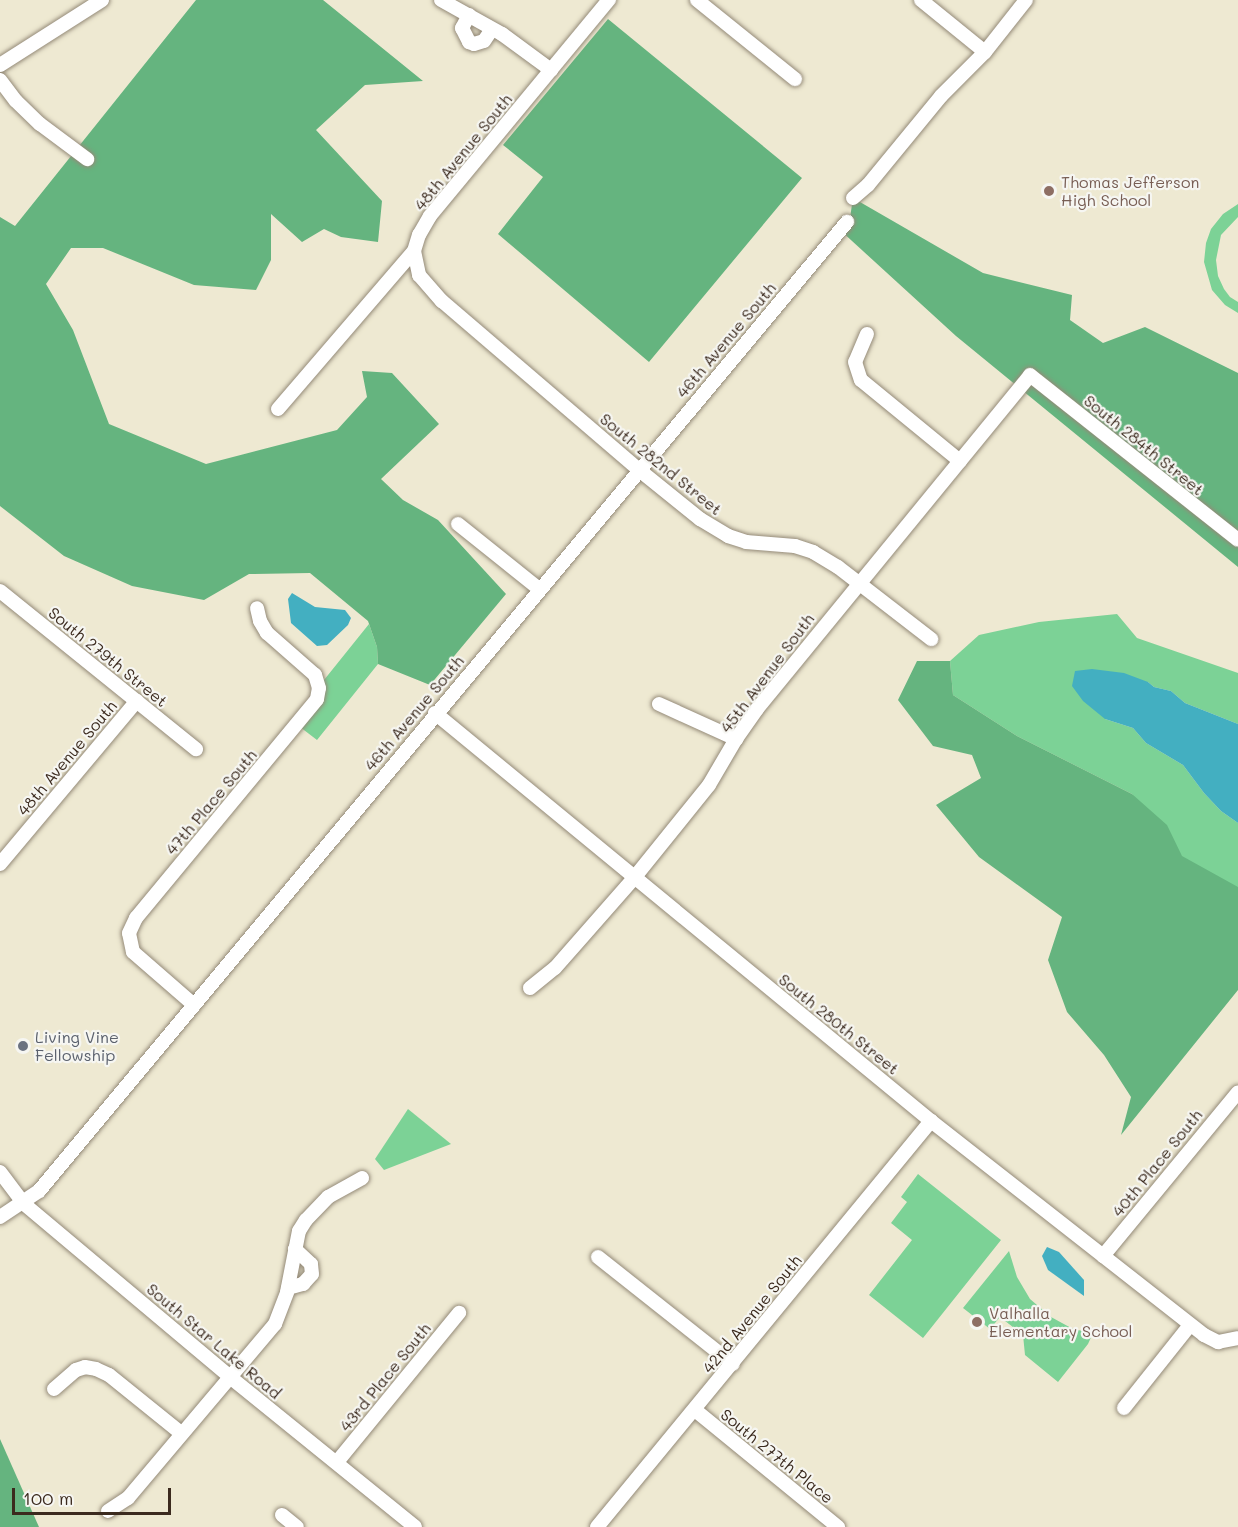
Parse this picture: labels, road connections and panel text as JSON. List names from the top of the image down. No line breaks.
{"streets":{"street":["48th Avenue South","46th Avenue South","South 284th Street","South 282nd Street","South 279th Street","45th Avenue South","47th Place South","South 280th Street","40th Place South","42nd Avenue South","South Star Lake Road","43rd Place South","South 277th Place"]},"crossings":[["48th Avenue South","South 282nd Street"],["48th Avenue South","South 279th Street"],["46th Avenue South","South 282nd Street"],["46th Avenue South","47th Place South"],["46th Avenue South","South 280th Street"],["46th Avenue South","South Star Lake Road"],["South 284th Street","45th Avenue South"],["South 282nd Street","45th Avenue South"],["45th Avenue South","South 280th Street"],["South 280th Street","40th Place South"],["South 280th Street","42nd Avenue South"],["42nd Avenue South","South 277th Place"],["South Star Lake Road","43rd Place South"]],"places":["Thomas Jefferson High School","Living Vine Fellowship","Valhalla Elementary School"],"scale_bar":"100 m"}
